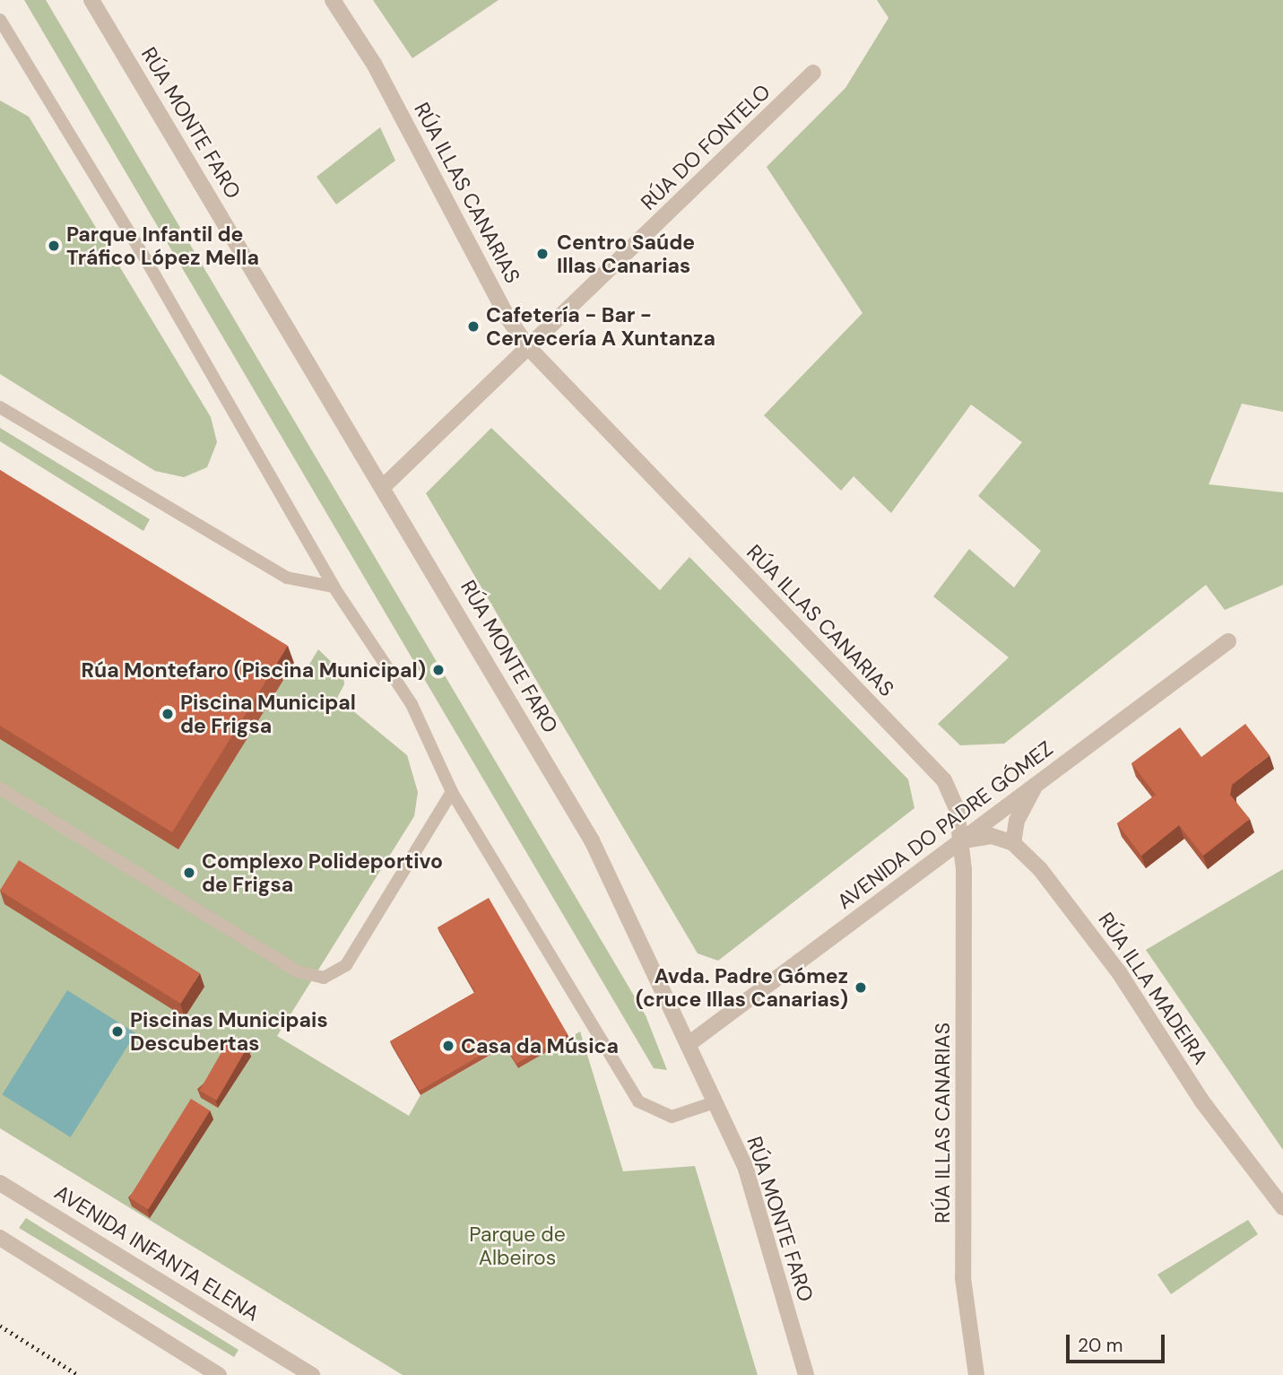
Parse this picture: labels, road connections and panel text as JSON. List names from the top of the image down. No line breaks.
{"streets":{"street":["RÚA MONTE FARO","RÚA DO FONTELO","RÚA ILLAS CANARIAS","AVENIDA DO PADRE GÓMEZ","RÚA ILLA MADEIRA","AVENIDA INFANTA ELENA"]},"crossings":[["RÚA MONTE FARO","RÚA DO FONTELO"],["RÚA MONTE FARO","AVENIDA DO PADRE GÓMEZ"],["RÚA DO FONTELO","RÚA ILLAS CANARIAS"],["RÚA ILLAS CANARIAS","AVENIDA DO PADRE GÓMEZ"]],"parks":["Parque de Albeiros"],"places":["Parque Infantil de Tráfico López Mella","Centro Saúde Illas Canarias","Cafetería - Bar - Cervecería A Xuntanza","Rúa Montefaro (Piscina Municipal)","Piscina Municipal de Frigsa","Complexo Polideportivo de Frigsa","Avda. Padre Gómez (cruce Illas Canarias)","Piscinas Municipais Descubertas","Casa da Música"],"scale_bar":"20 m"}
